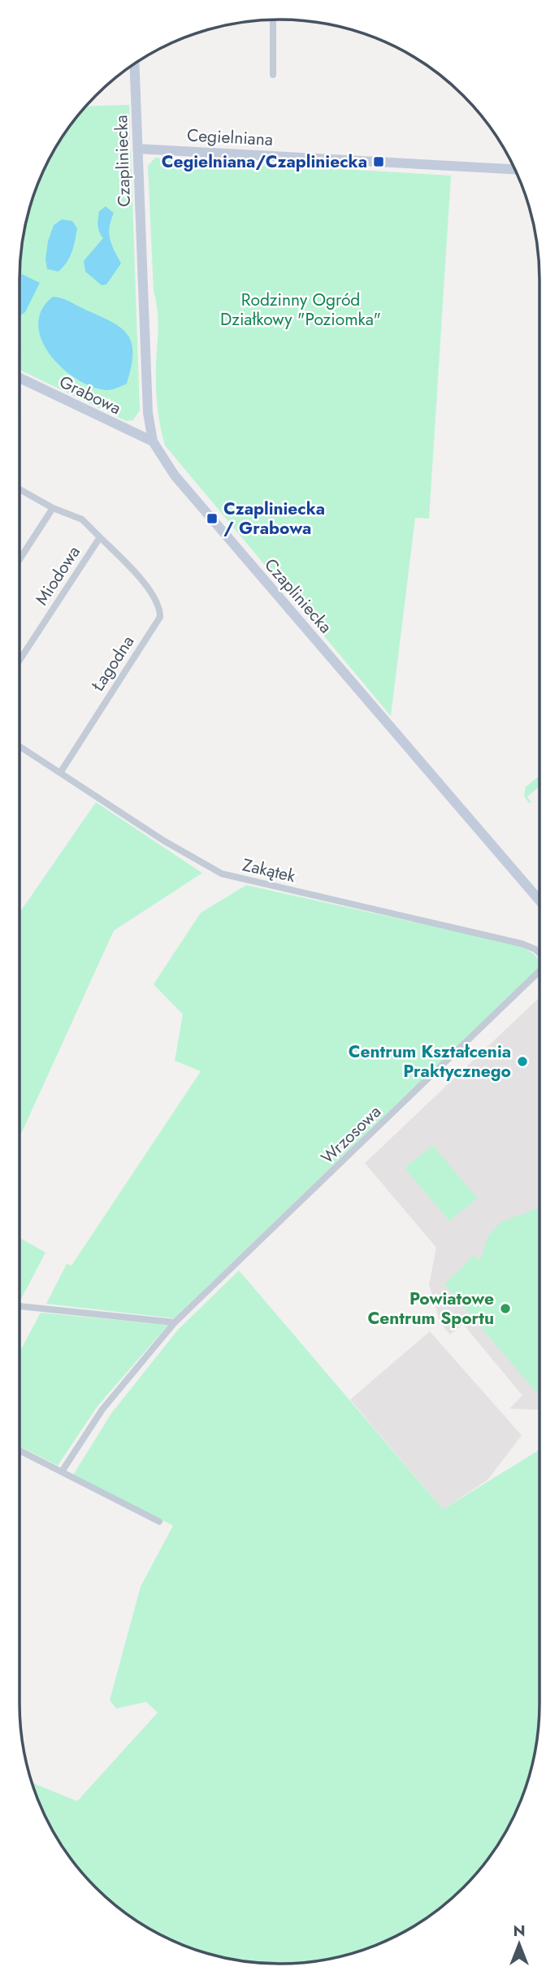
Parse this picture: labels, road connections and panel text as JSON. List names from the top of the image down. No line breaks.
{"streets":{"main road":["Cegielniana","Czapliniecka","Grabowa"],"street":["Miodowa","Łagodna","Zakątek","Wrzosowa"]},"crossings":[["Cegielniana","Czapliniecka"],["Czapliniecka","Grabowa"],["Miodowa","Łagodna"],["Łagodna","Zakątek"]],"parks":["Rodzinny Ogród Działkowy \"Poziomka\""],"places":{"transit":["Cegielniana/Czapliniecka","Czapliniecka / Grabowa"],"other":["Centrum Kształcenia Praktycznego","Powiatowe Centrum Sportu"]},"north":"top"}
